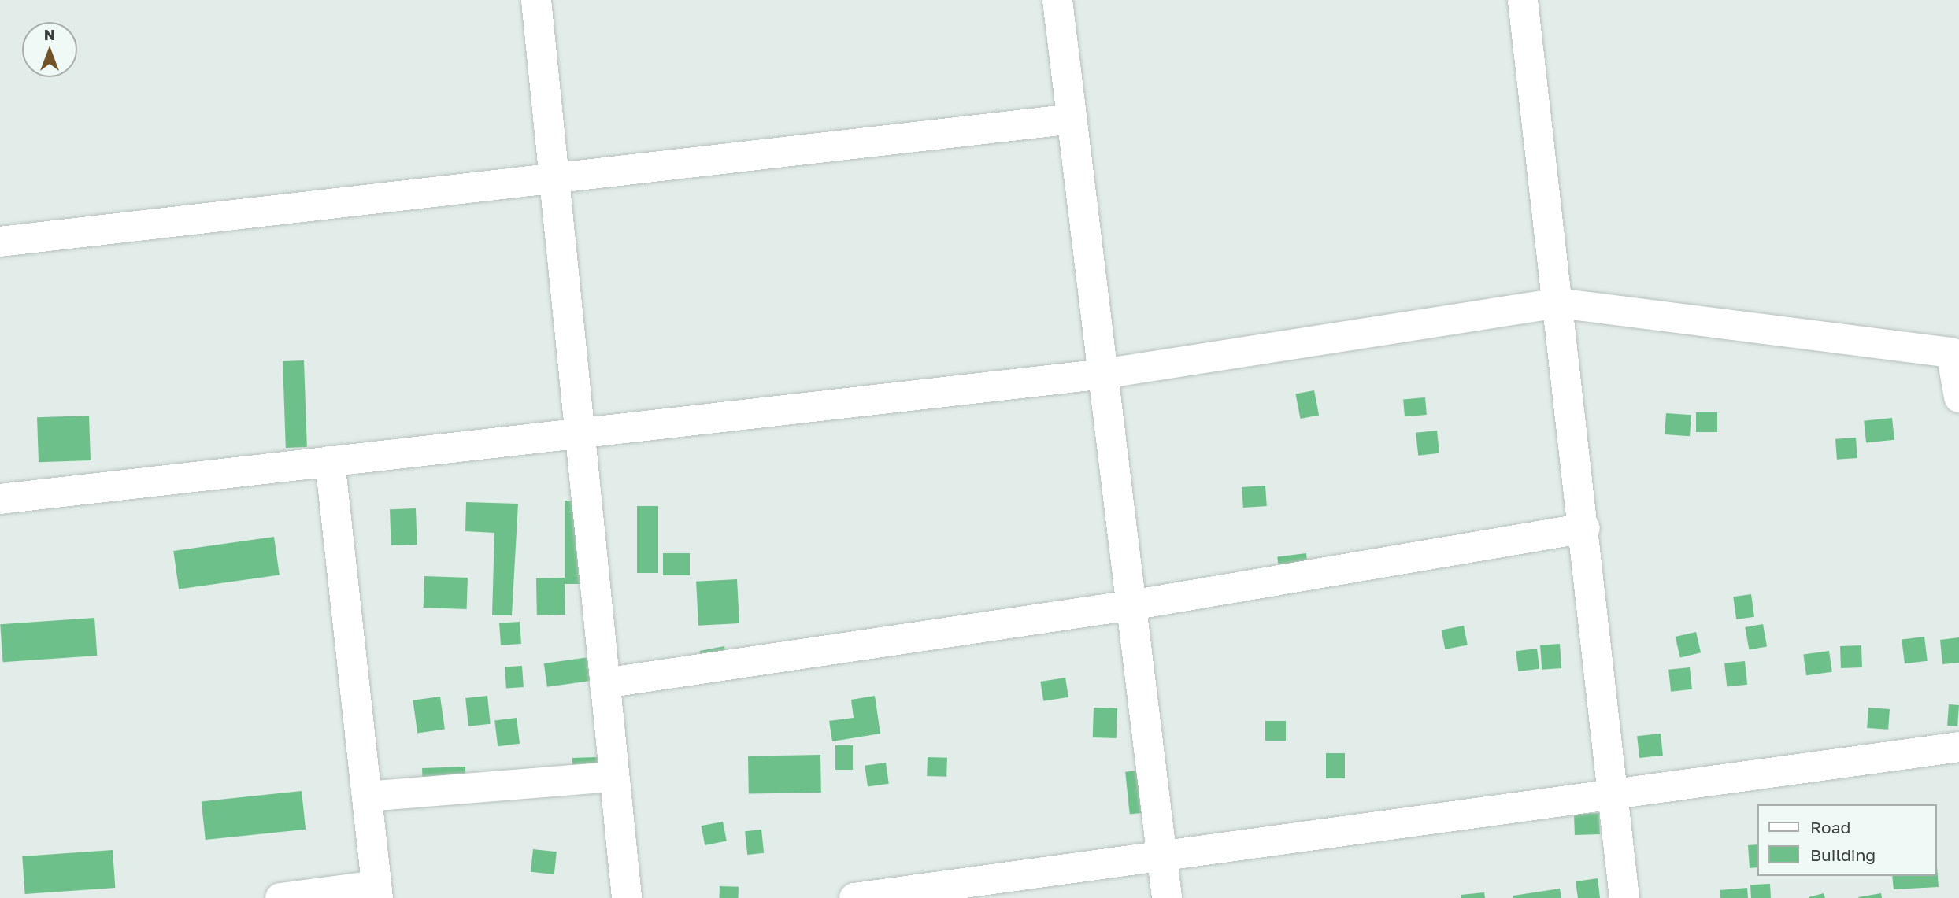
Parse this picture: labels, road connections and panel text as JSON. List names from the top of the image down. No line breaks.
{"legend":["Road","Building"],"north":"top"}
